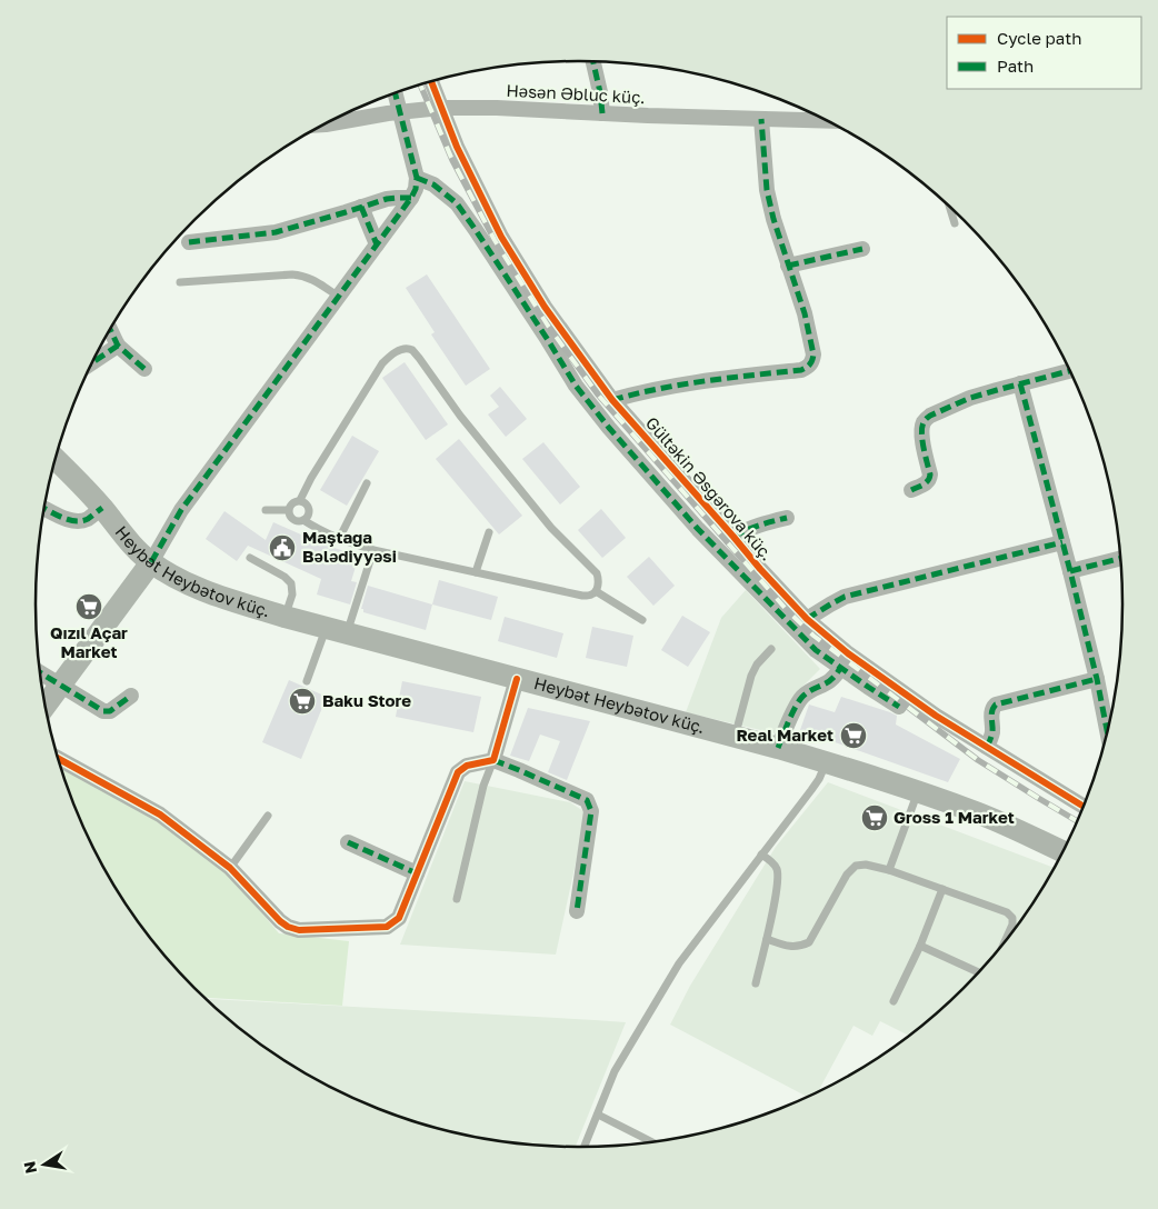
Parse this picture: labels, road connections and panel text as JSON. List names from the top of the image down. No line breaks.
{"streets":{"main road":["Heybət Heybətov küç."],"street":["Həsən Əbluc küç.","Gültəkin Əsgərova küç."]},"crossings":[["Həsən Əbluc küç.","Gültəkin Əsgərova küç."]],"places":{"public building":["Maştağa Bələdiyyəsi"],"supermarket":["Qızıl Açar Market","Baku Store","Real Market","Gross 1 Market"]},"legend":["Cycle path","Path"],"north":"left"}
